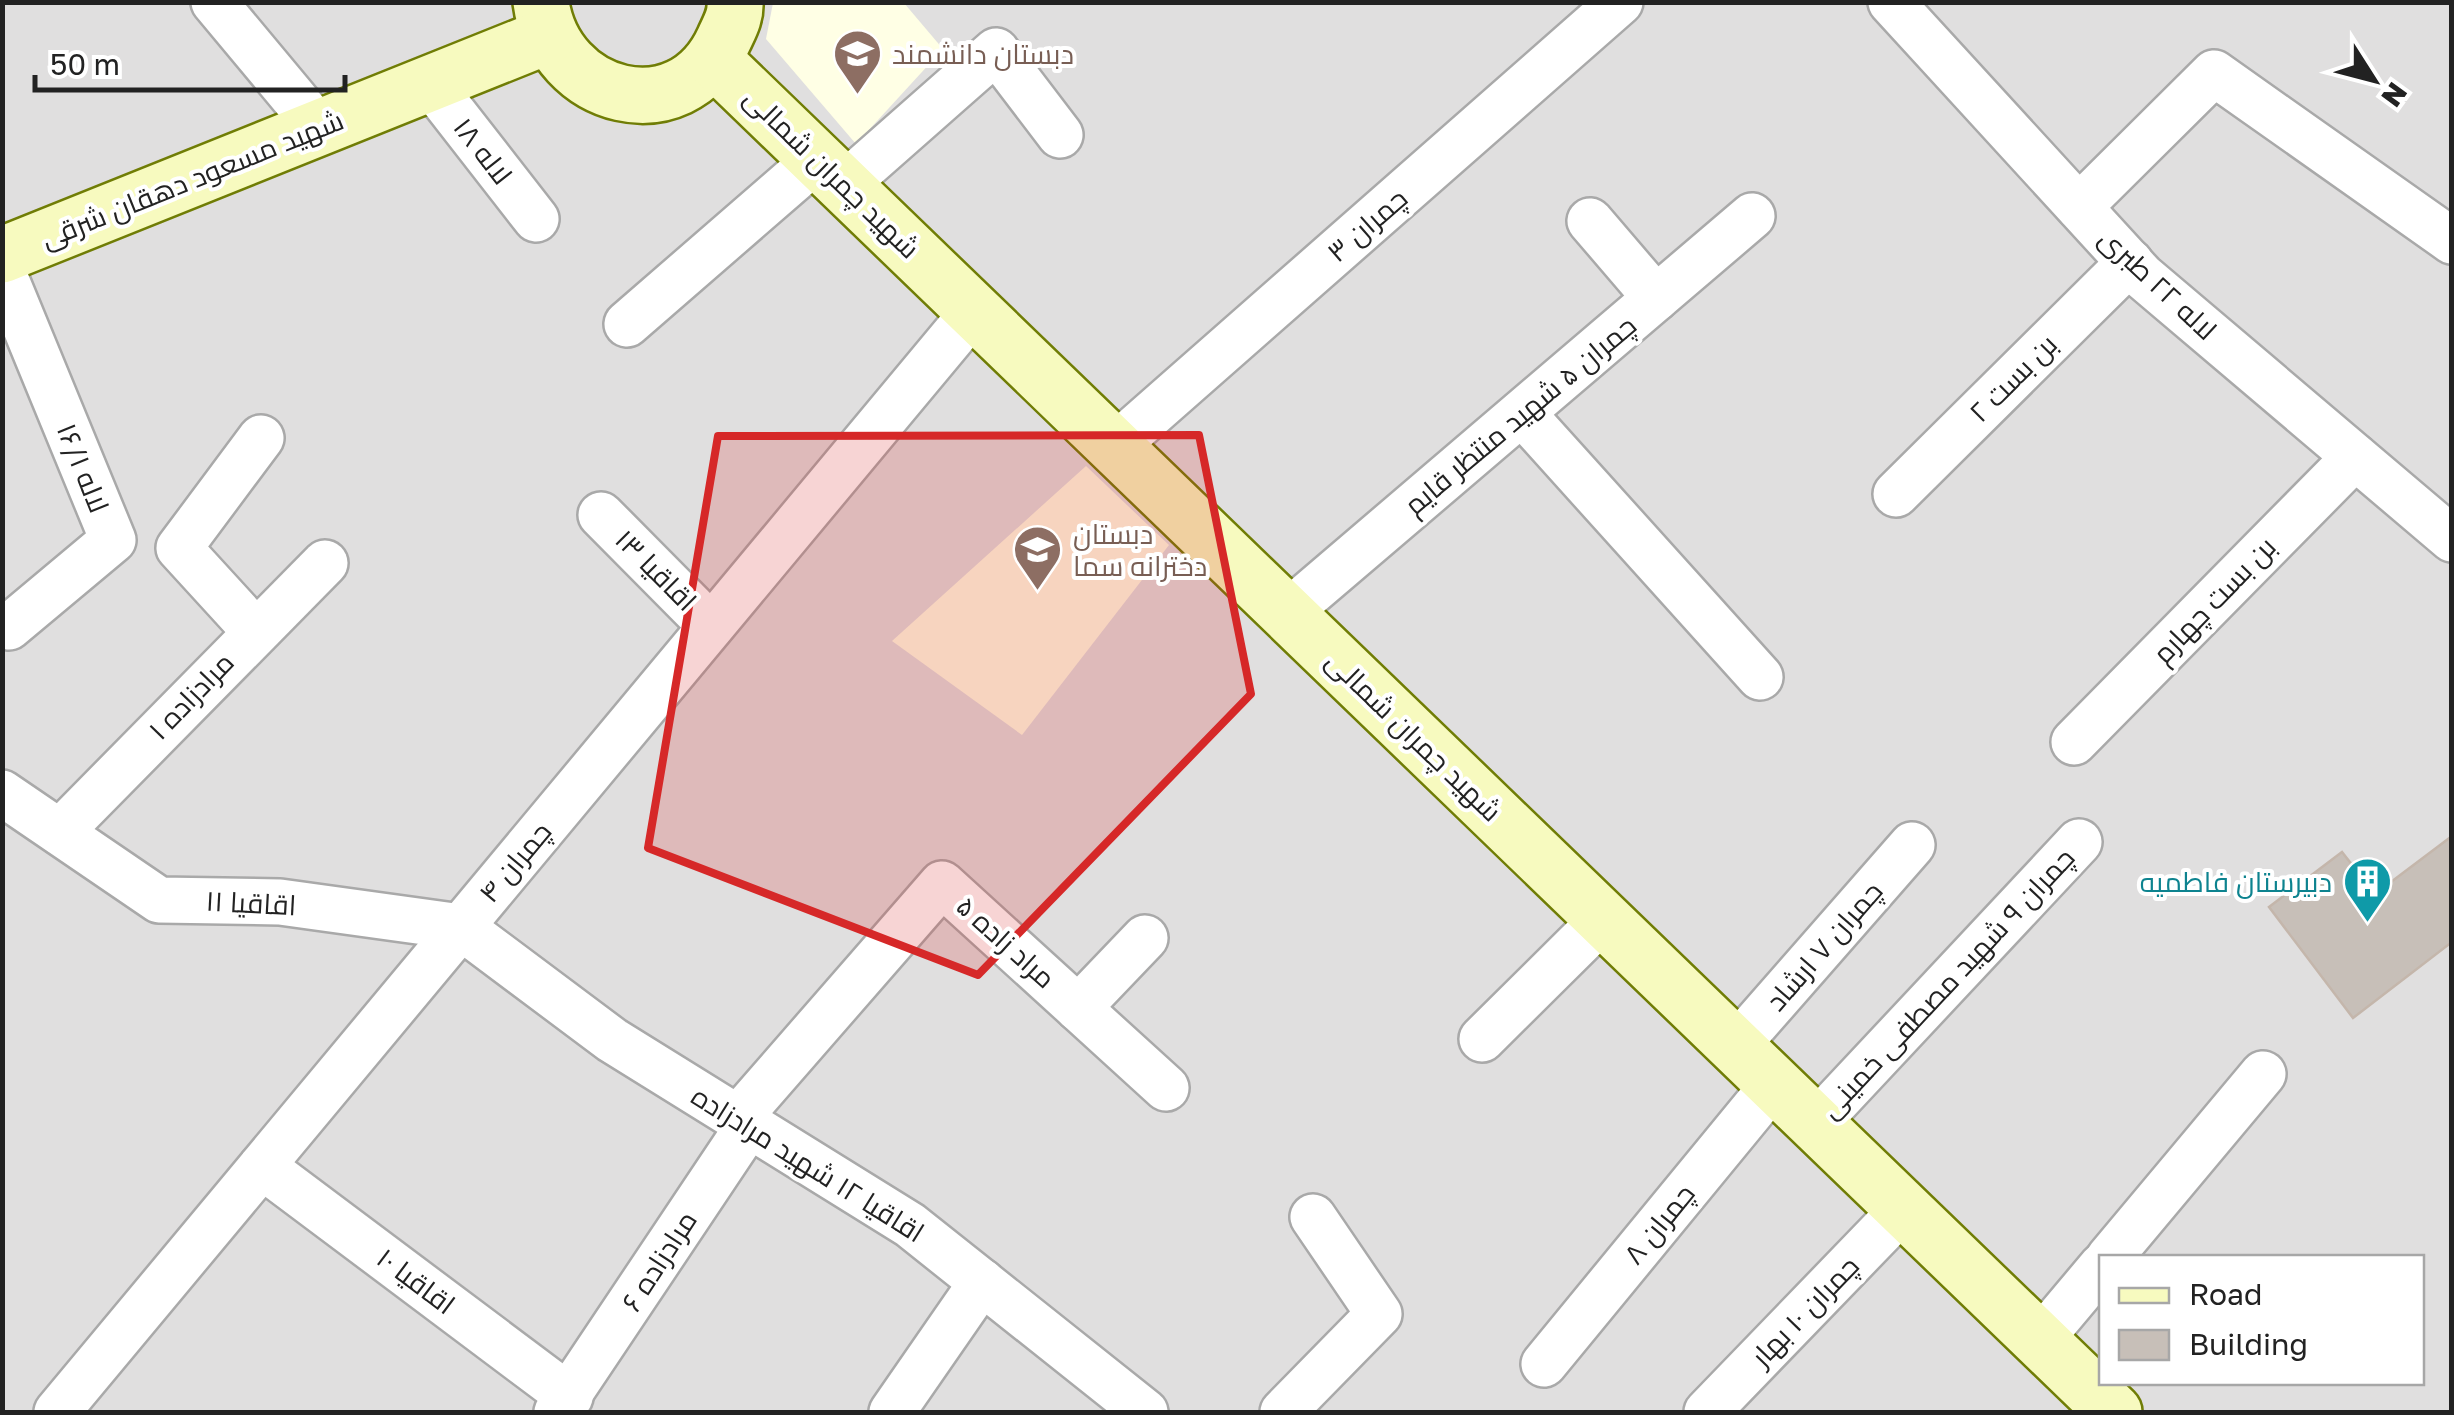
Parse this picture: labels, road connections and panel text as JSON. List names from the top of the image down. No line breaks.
{"streets":{"main road":["شهید چمران شمالی","شهید مسعود دهقان شرقی"],"street":["لاله ۱۸","چمران ۳","لاله ۲۲ طبری","بن بست ۲","چمران ۵ شهید منتظر قایم","لاله ۱۶/۱","اقاقیا ۱۳","بن بست چهارم","مرادزاده ۱","چمران ۴","اقاقیا ۱۱","مراد زاده ۵","چمران ۷ ارشاد","چمران ۹ شهید مصطفی خمینی","اقاقیا ۱۲ شهید مرادزاده","چمران ۸","مرادزاده ۶","اقاقیا ۱۰","چمران ۱۰ بهار"]},"crossings":[["لاله ۱۸","شهید مسعود دهقان شرقی"],["شهید چمران شمالی","چمران ۳"],["شهید چمران شمالی","چمران ۵ شهید منتظر قایم"],["شهید چمران شمالی","چمران ۴"],["شهید چمران شمالی","چمران ۷ ارشاد"],["شهید چمران شمالی","چمران ۹ شهید مصطفی خمینی"],["شهید چمران شمالی","چمران ۸"],["شهید چمران شمالی","چمران ۱۰ بهار"],["لاله ۲۲ طبری","بن بست ۲"],["لاله ۲۲ طبری","بن بست چهارم"],["اقاقیا ۱۳","چمران ۴"],["مرادزاده ۱","اقاقیا ۱۱"],["چمران ۴","اقاقیا ۱۱"],["چمران ۴","اقاقیا ۱۲ شهید مرادزاده"],["چمران ۴","اقاقیا ۱۰"],["اقاقیا ۱۱","اقاقیا ۱۲ شهید مرادزاده"],["مراد زاده ۵","اقاقیا ۱۲ شهید مرادزاده"],["مراد زاده ۵","مرادزاده ۶"],["اقاقیا ۱۲ شهید مرادزاده","مرادزاده ۶"],["مرادزاده ۶","اقاقیا ۱۰"]],"places":{"school or university":["دبستان دانشمند","دبستان دخترانه سما"],"building":["دبیرستان فاطمیه"]},"legend":["Road","Building"],"scale_bar":"50 m","north":"bottom right"}
